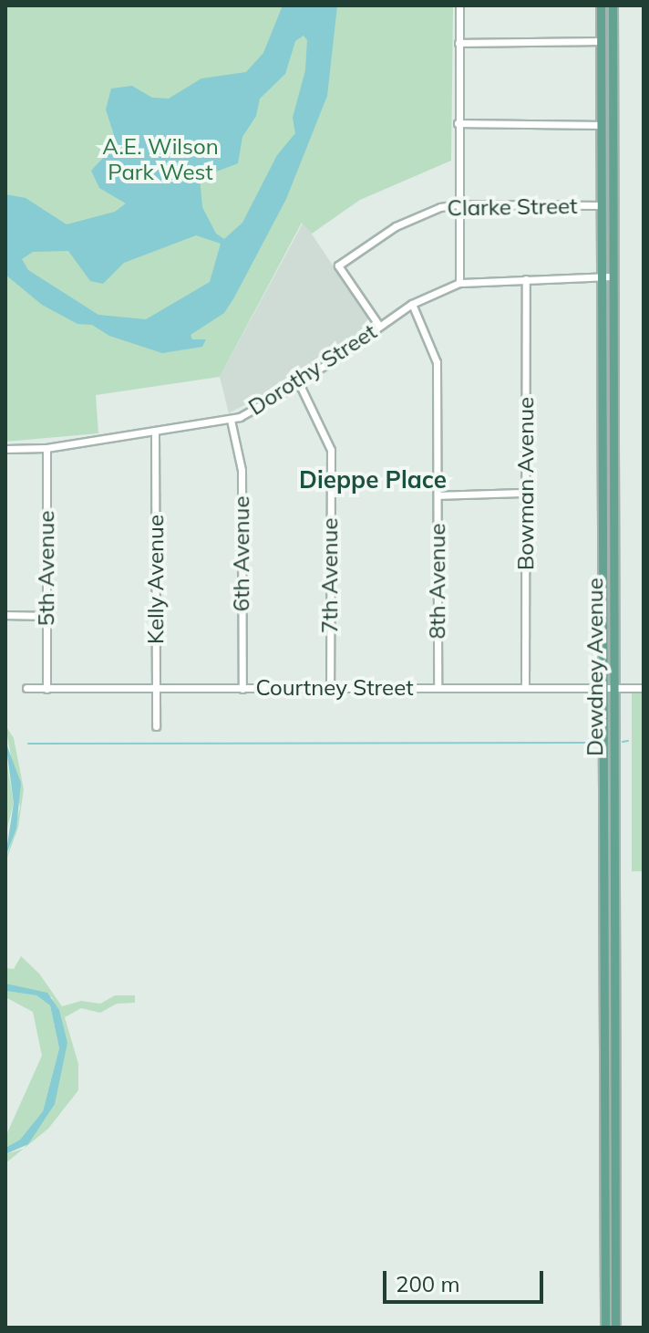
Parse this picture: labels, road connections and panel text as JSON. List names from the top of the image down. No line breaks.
{"streets":{"main road":["Dewdney Avenue"],"street":["Clarke Street","Dorothy Street","Bowman Avenue","6th Avenue","5th Avenue","7th Avenue","Kelly Avenue","8th Avenue","Courtney Street"]},"crossings":[["Clarke Street","Dorothy Street"],["Clarke Street","Dewdney Avenue"],["Dorothy Street","Bowman Avenue"],["Dorothy Street","6th Avenue"],["Dorothy Street","5th Avenue"],["Dorothy Street","7th Avenue"],["Dorothy Street","Kelly Avenue"],["Dorothy Street","8th Avenue"],["Dorothy Street","Dewdney Avenue"],["Bowman Avenue","Courtney Street"],["6th Avenue","Courtney Street"],["5th Avenue","Courtney Street"],["7th Avenue","Courtney Street"],["Kelly Avenue","Courtney Street"],["8th Avenue","Courtney Street"],["Dewdney Avenue","Courtney Street"]],"districts":["Dieppe Place"],"parks":["A.E. Wilson Park West"],"scale_bar":"200 m"}
